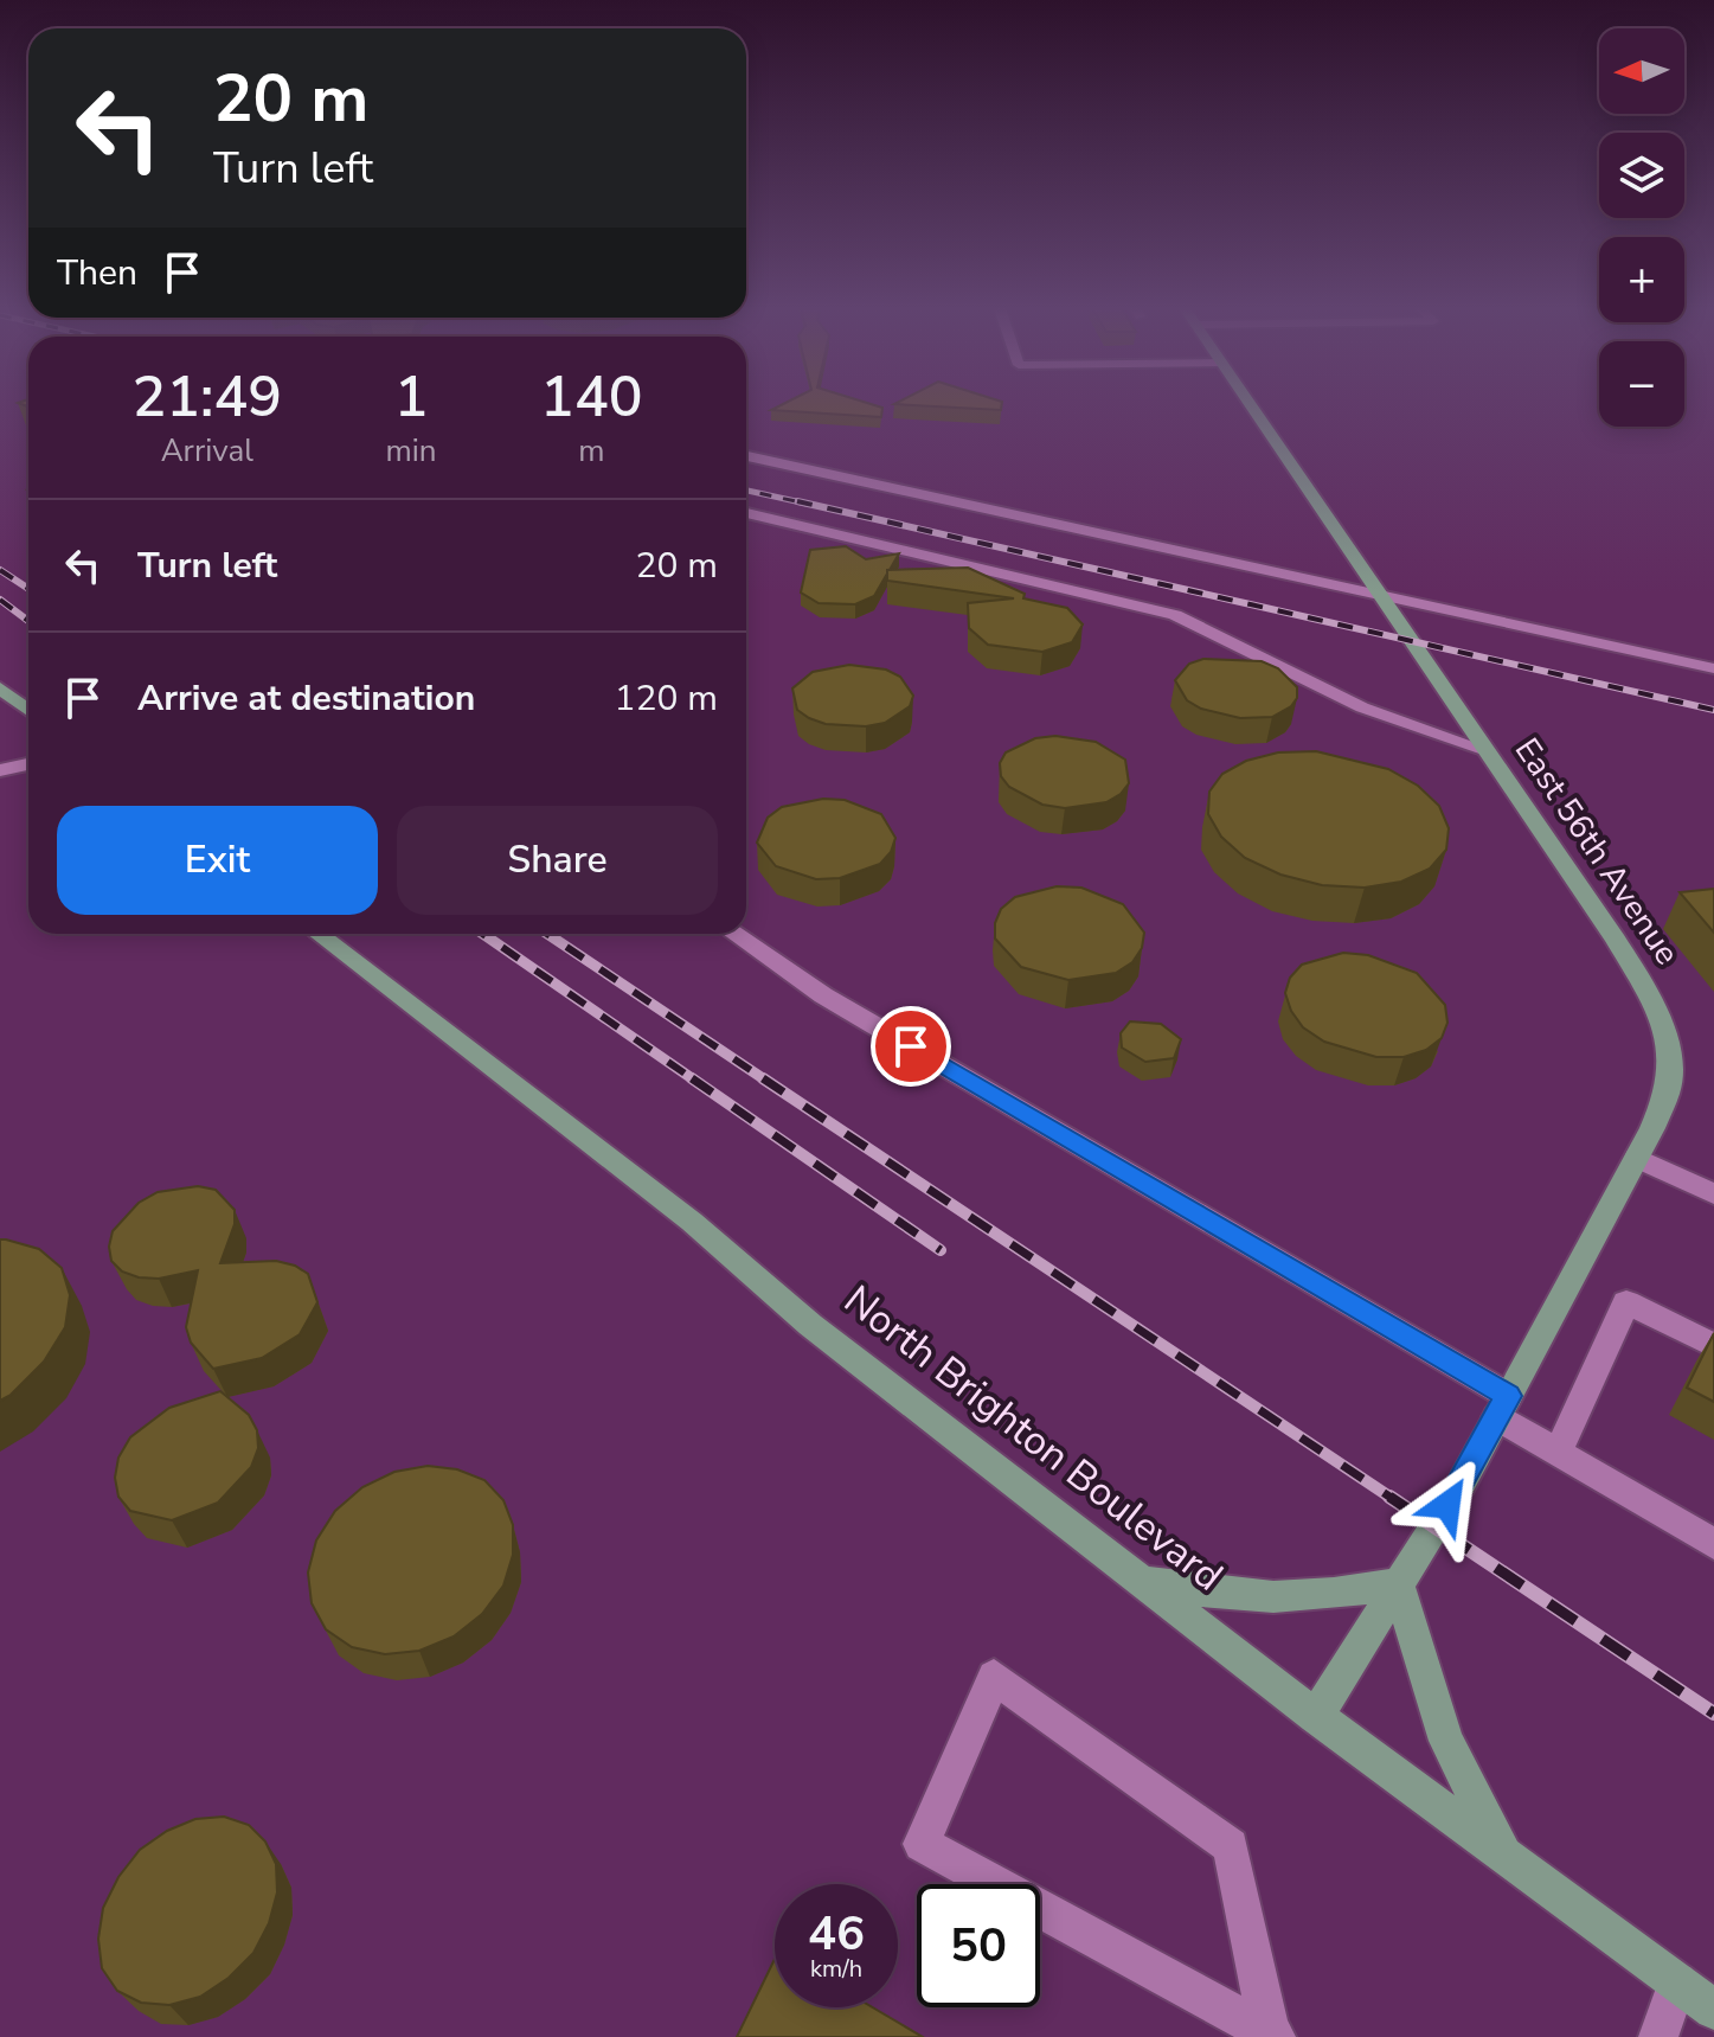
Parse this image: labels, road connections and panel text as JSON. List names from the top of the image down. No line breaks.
{"streets":{"main road":["East 56th Avenue","North Brighton Boulevard"]},"crossings":[["East 56th Avenue","North Brighton Boulevard"]],"north":"left","page":{"map_buttons":["+","−"],"turn":["20 m","Turn left"],"then":"Then","eta":["21:49","Arrival","1","min","140","m"],"list":[{"name":"Turn left","value":"20 m"},{"name":"Arrive at destination","value":"120 m"}],"buttons":["Exit","Share"],"speed":"46 km/h","limit":"50"}}
